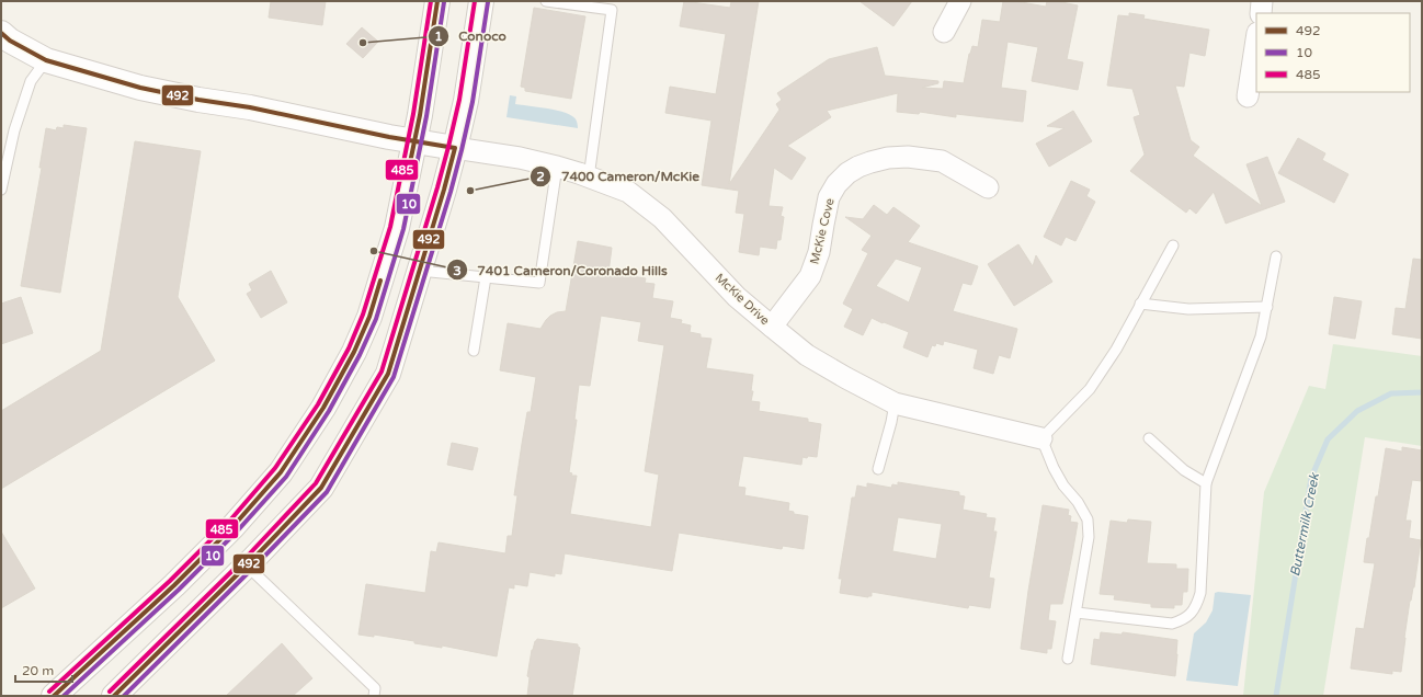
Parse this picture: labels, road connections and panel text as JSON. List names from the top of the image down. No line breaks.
{"streets":{"street":["McKie Cove","McKie Drive"]},"crossings":[["McKie Cove","McKie Drive"]],"water":["Buttermilk Creek"],"places":["Conoco","7400 Cameron/McKie","7401 Cameron/Coronado Hills"],"lines":["transit line 492","transit line 485","transit line 10"],"legend":["492","10","485"],"scale_bar":"20 m"}
